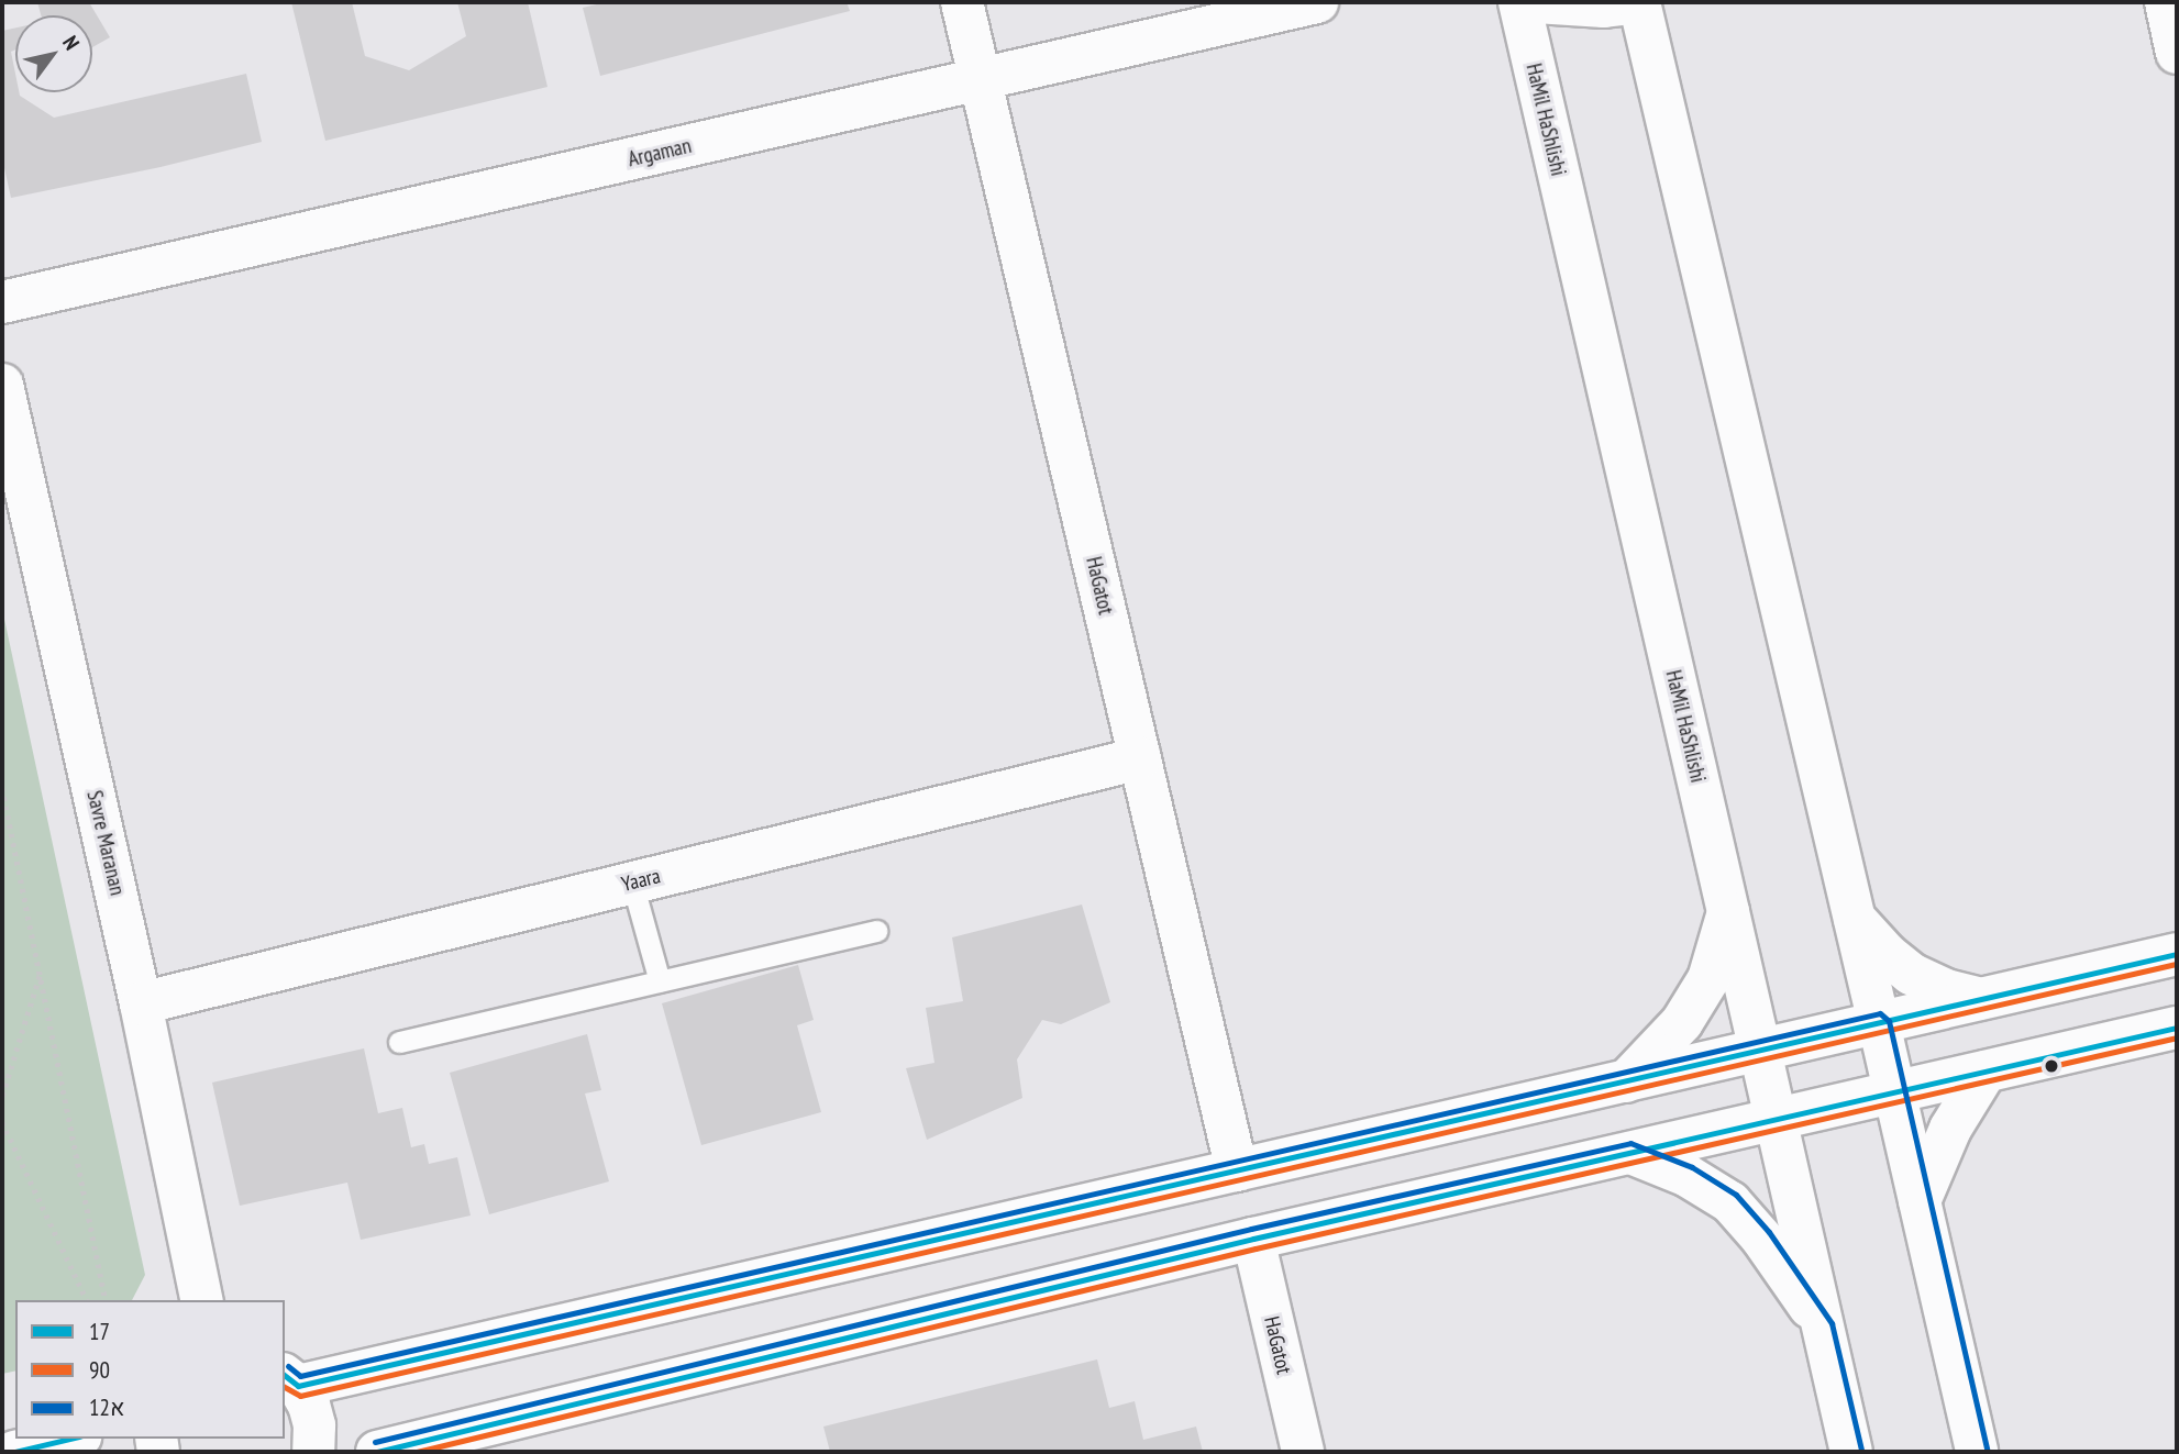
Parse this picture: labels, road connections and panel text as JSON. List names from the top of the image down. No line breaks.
{"streets":{"street":["HaMil HaShlishi","Argaman","HaGatot","Savre Maranan","Yaara"]},"crossings":[["Argaman","HaGatot"],["HaGatot","Yaara"],["Savre Maranan","Yaara"]],"lines":["transit line 17","transit line 90","transit line 12א"],"legend":["17","90","12א"],"north":"top right"}
